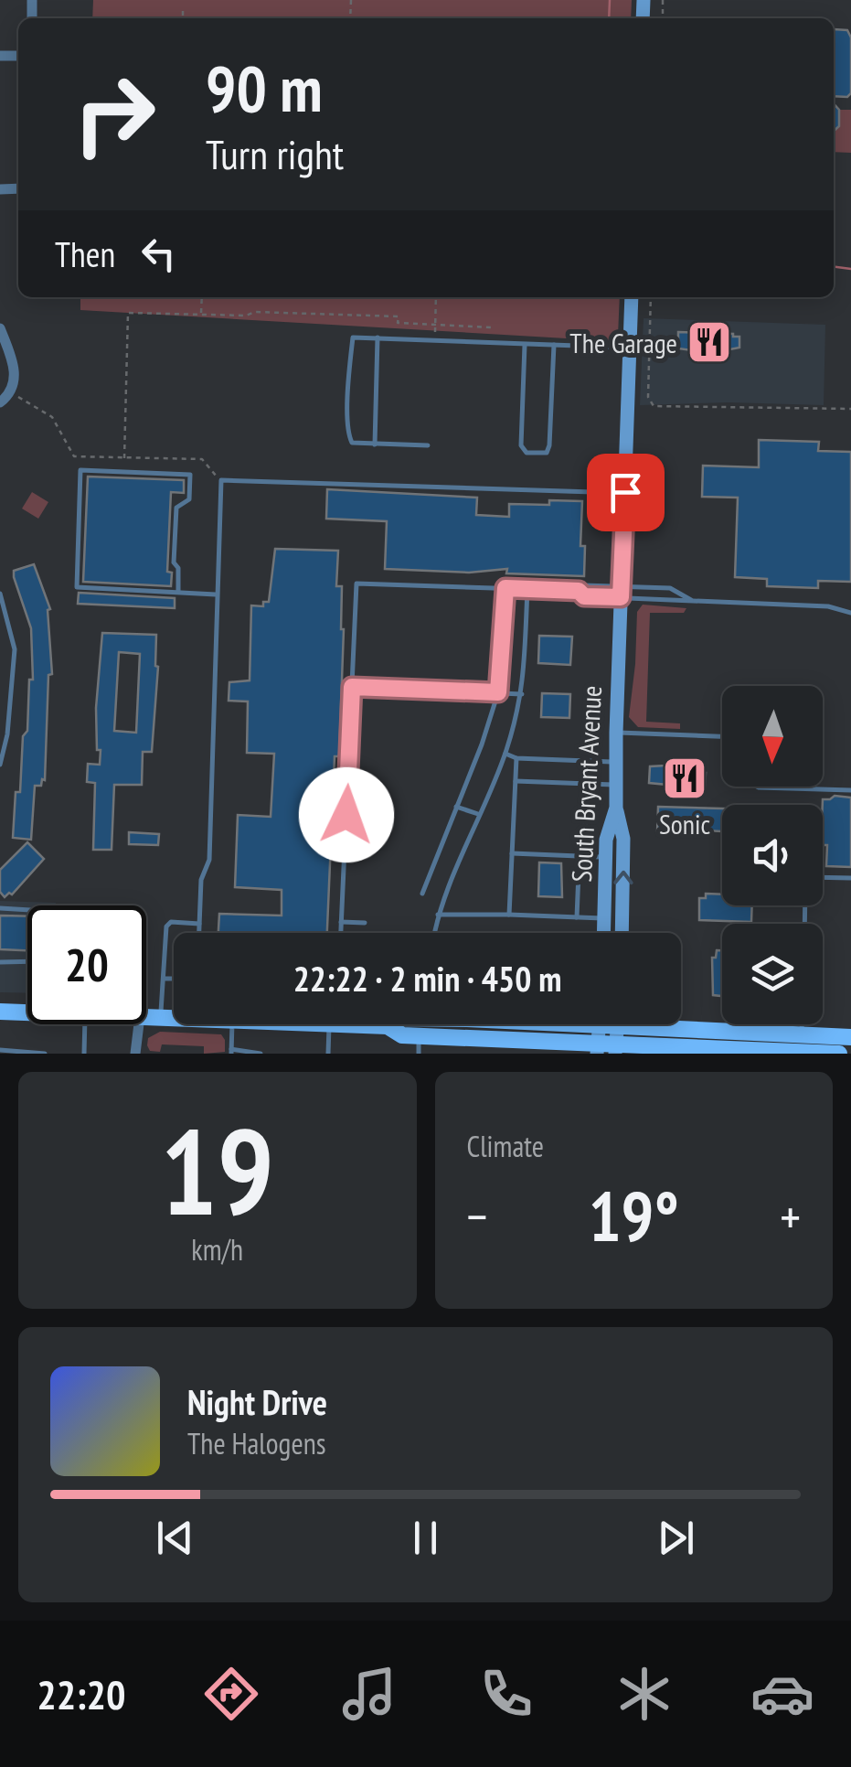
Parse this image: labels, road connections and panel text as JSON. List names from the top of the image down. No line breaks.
{"streets":{"main road":["South Bryant Avenue"]},"places":{"restaurant":["The Garage","Sonic"]},"north":"bottom","page":{"turn":["90 m","Turn right"],"then":"Then","limit":"20","trip":"22:22 · 2 min · 450 m","tile":[["19","km/h"],"Climate"],"heat":["−","19°","+"],"song":["Night Drive","The Halogens"],"tabs":"22:20"}}
